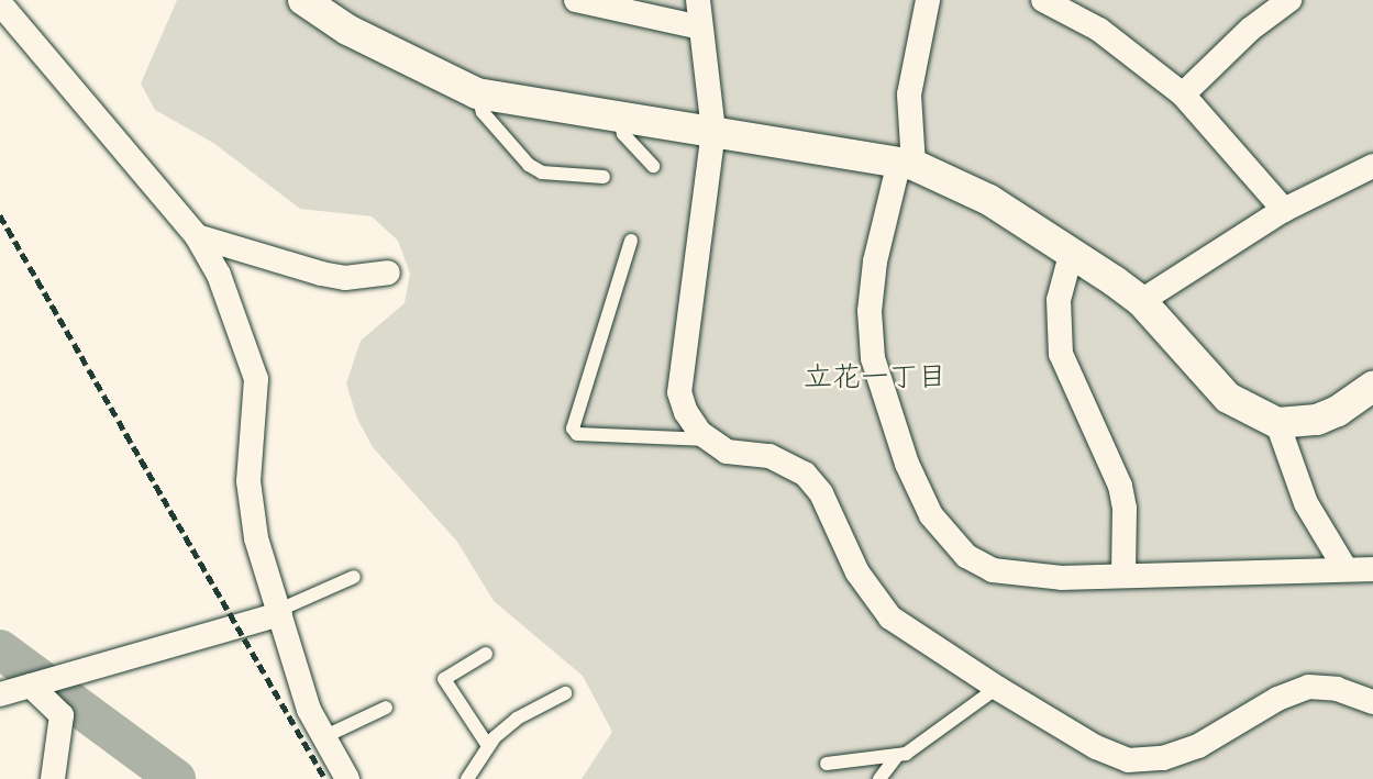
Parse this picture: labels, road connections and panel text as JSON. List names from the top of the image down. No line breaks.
{"districts":["立花一丁目"]}
